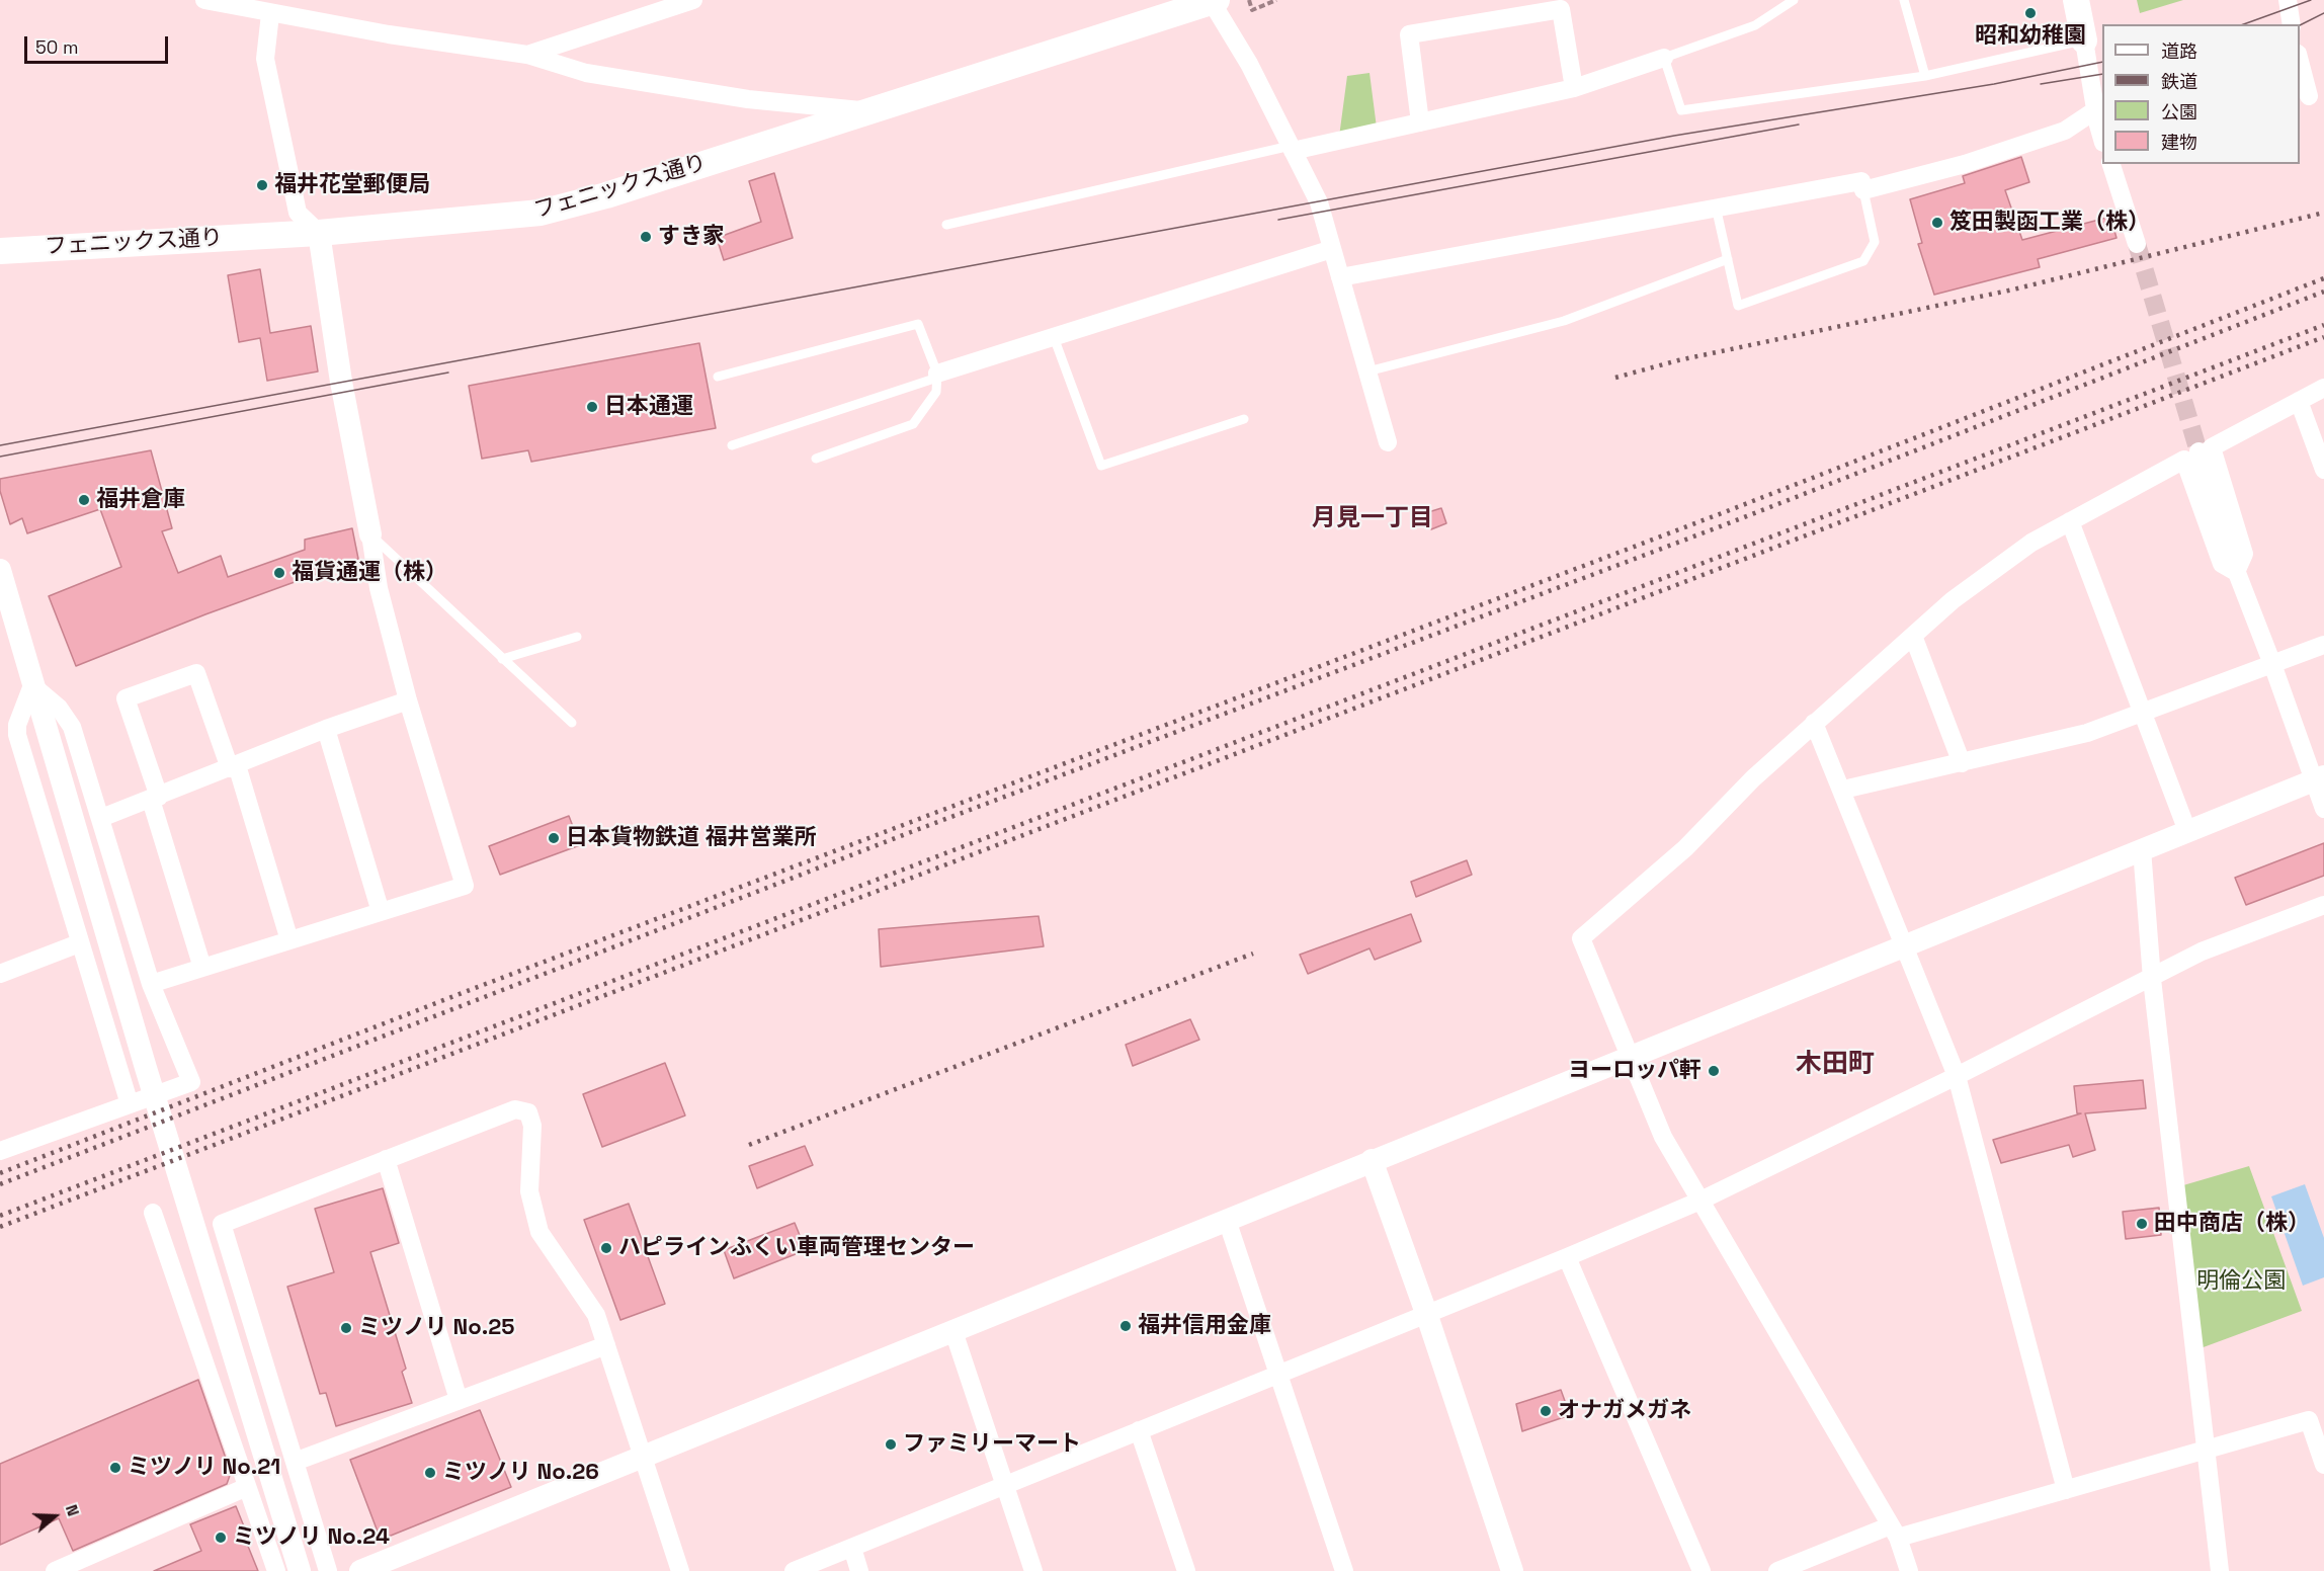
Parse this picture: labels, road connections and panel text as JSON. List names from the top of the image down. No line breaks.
{"streets":{"main road":["フェニックス通り"]},"districts":["月見一丁目","木田町"],"parks":["明倫公園"],"places":["昭和幼稚園","福井花堂郵便局","笈田製函工業（株）","すき家","日本通運","福井倉庫","福貨通運（株）","日本貨物鉄道 福井営業所","ヨーロッパ軒","田中商店（株）","ハピラインふくい車両管理センター","福井信用金庫","ミツノリ No.25","オナガメガネ","ファミリーマート","ミツノリ No.21","ミツノリ No.26","ミツノリ No.24"],"legend":["道路","鉄道","公園","建物"],"scale_bar":"50 m","north":"right"}
